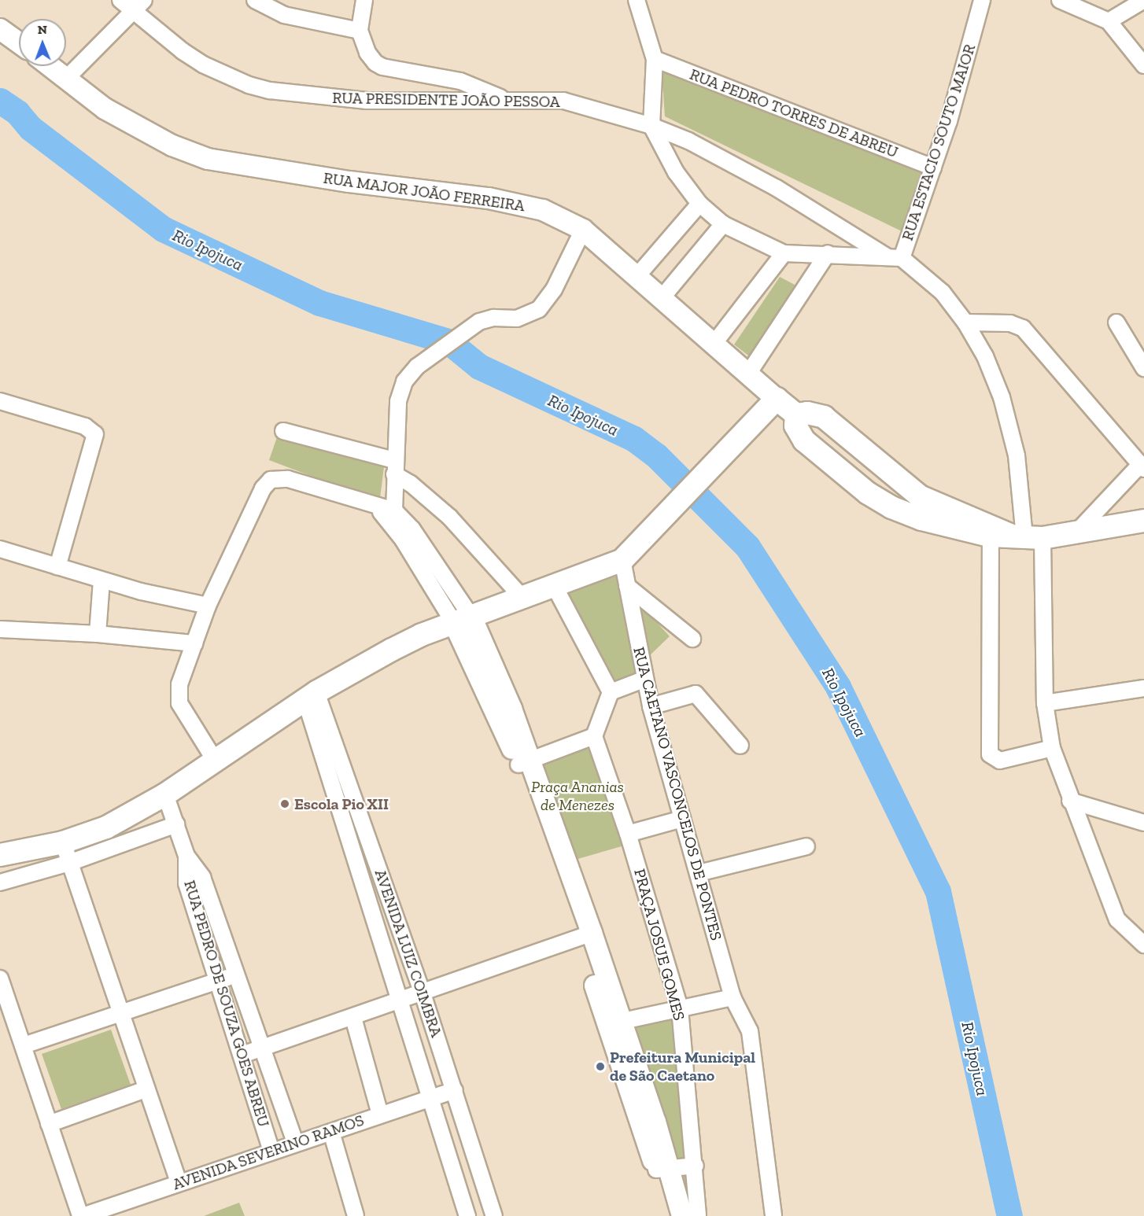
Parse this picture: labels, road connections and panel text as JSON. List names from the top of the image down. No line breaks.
{"streets":{"main road":["RUA MAJOR JOÃO FERREIRA"],"street":["RUA PRESIDENTE JOÃO PESSOA","RUA PEDRO TORRES DE ABREU","RUA ESTACIO SOUTO MAIOR","RUA CAETANO VASCONCELOS DE PONTES","PRAÇA JOSUE GOMES","AVENIDA LUIZ COIMBRA","RUA PEDRO DE SOUZA GOES ABREU","AVENIDA SEVERINO RAMOS"]},"crossings":[["RUA PRESIDENTE JOÃO PESSOA","RUA ESTACIO SOUTO MAIOR"],["RUA PEDRO TORRES DE ABREU","RUA ESTACIO SOUTO MAIOR"],["AVENIDA LUIZ COIMBRA","AVENIDA SEVERINO RAMOS"],["RUA PEDRO DE SOUZA GOES ABREU","AVENIDA SEVERINO RAMOS"]],"water":["Rio Ipojuca"],"parks":["Praça Ananias de Menezes"],"places":["Escola Pio XII","Prefeitura Municipal de São Caetano"],"north":"top"}
